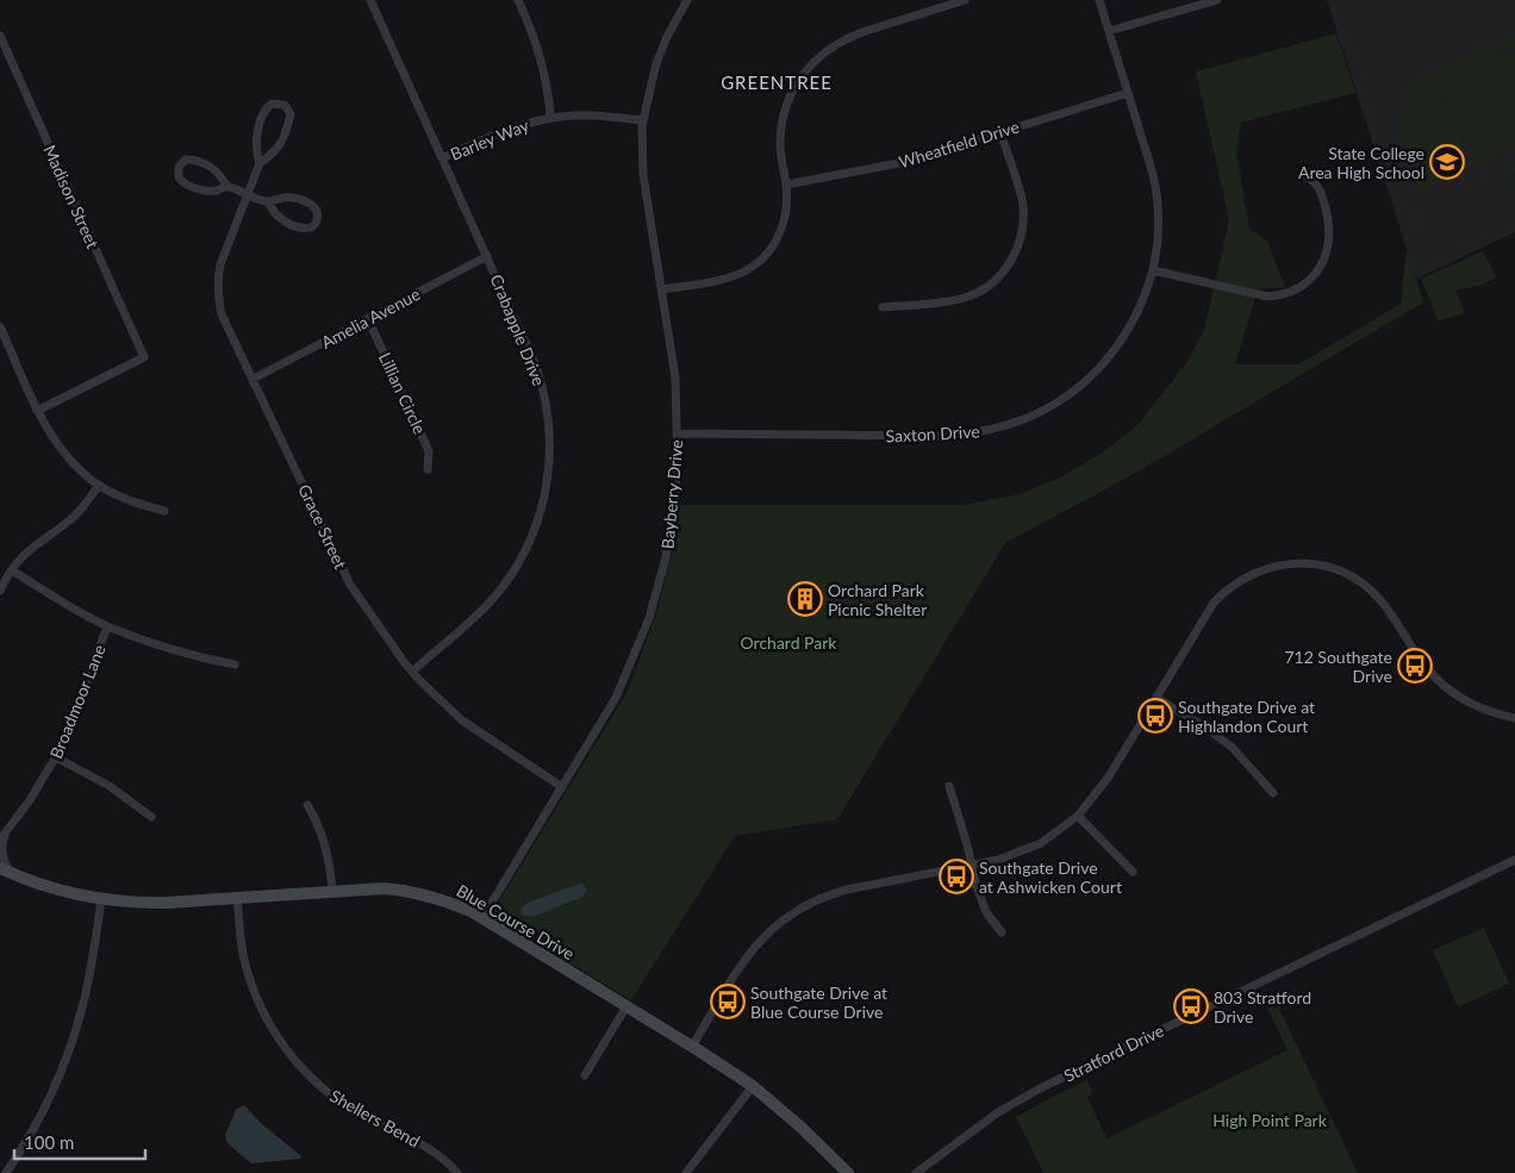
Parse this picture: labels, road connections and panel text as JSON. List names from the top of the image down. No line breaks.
{"streets":{"main road":["Blue Course Drive"],"street":["Barley Way","Wheatfield Drive","Madison Street","Amelia Avenue","Crabapple Drive","Lillian Circle","Saxton Drive","Bayberry Drive","Grace Street","Broadmoor Lane","Stratford Drive","Shellers Bend"]},"crossings":[["Barley Way","Crabapple Drive"],["Barley Way","Bayberry Drive"],["Wheatfield Drive","Saxton Drive"],["Amelia Avenue","Crabapple Drive"],["Amelia Avenue","Lillian Circle"],["Amelia Avenue","Grace Street"],["Crabapple Drive","Grace Street"],["Saxton Drive","Bayberry Drive"],["Bayberry Drive","Grace Street"],["Bayberry Drive","Blue Course Drive"],["Broadmoor Lane","Blue Course Drive"],["Blue Course Drive","Shellers Bend"]],"districts":["GREENTREE"],"parks":["Orchard Park","High Point Park"],"places":{"school or university":["State College Area High School"],"building":["Orchard Park Picnic Shelter"],"bus stop":["712 Southgate Drive","Southgate Drive at Highlandon Court","Southgate Drive at Ashwicken Court","Southgate Drive at Blue Course Drive","803 Stratford Drive"]},"scale_bar":"100 m"}
